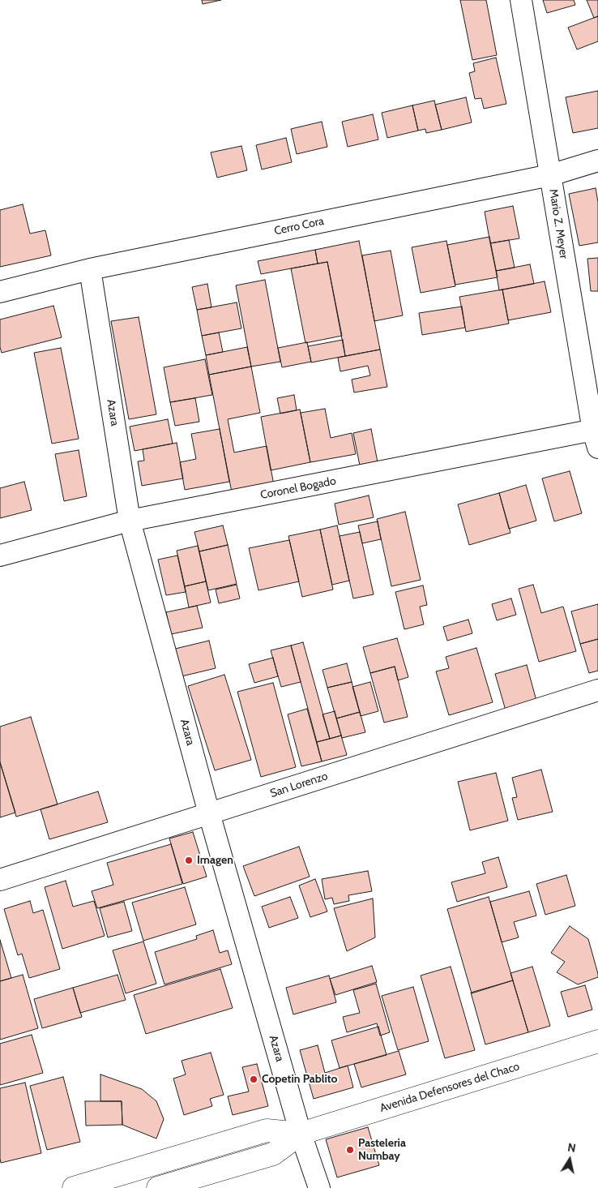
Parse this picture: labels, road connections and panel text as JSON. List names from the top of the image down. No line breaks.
{"streets":{"street":["Mario Z. Meyer","Cerro Cora","Azara","Coronel Bogado","San Lorenzo","Avenida Defensores del Chaco"]},"crossings":[["Mario Z. Meyer","Cerro Cora"],["Mario Z. Meyer","Coronel Bogado"],["Cerro Cora","Azara"],["Azara","Coronel Bogado"],["Azara","San Lorenzo"],["Azara","Avenida Defensores del Chaco"]],"places":["Imagen","Copetin Pablito","Pasteleria Numbay"],"north":"top"}
